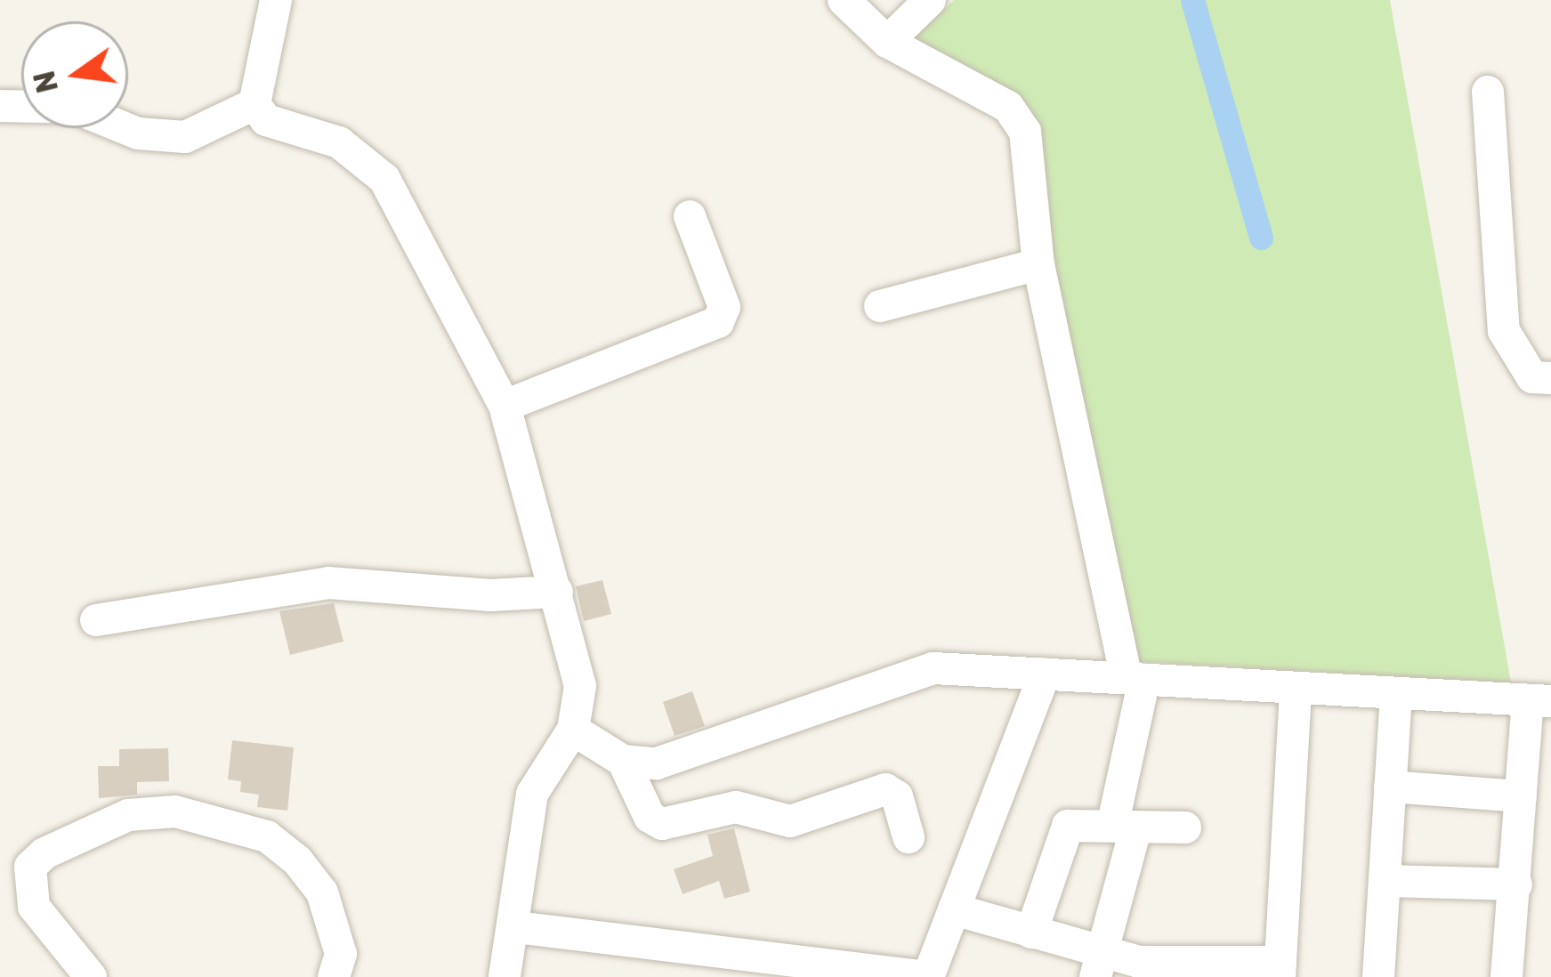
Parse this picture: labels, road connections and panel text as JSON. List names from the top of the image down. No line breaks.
{"north":"left"}
